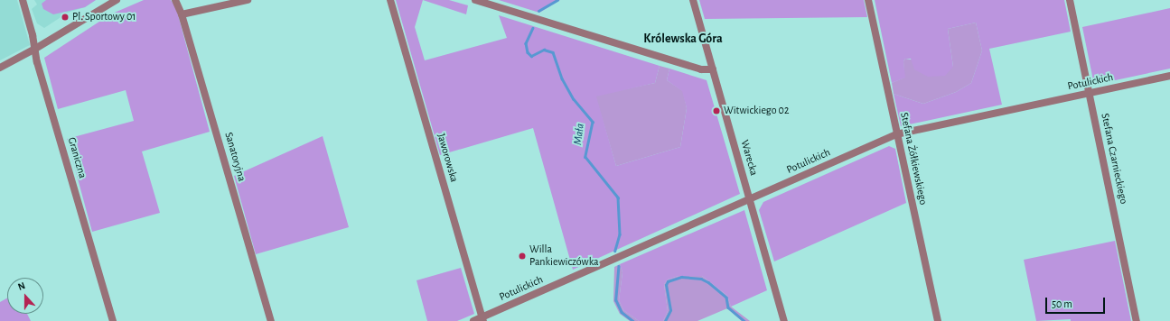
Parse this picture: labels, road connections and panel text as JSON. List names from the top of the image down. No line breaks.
{"streets":{"street":["Potulickich","Sanatoryjna","Graniczna","Jaworowska","Warecka","Stefana Żółkiewskiego","Stefana Czarnieckiego"]},"crossings":[["Potulickich","Jaworowska"],["Potulickich","Warecka"],["Potulickich","Stefana Żółkiewskiego"],["Potulickich","Stefana Czarnieckiego"]],"districts":["Królewska Góra"],"water":["Mała"],"places":["Pl. Sportowy 01","Witwickiego 02","Willa Pankiewiczówka"],"scale_bar":"50 m","north":"top"}
